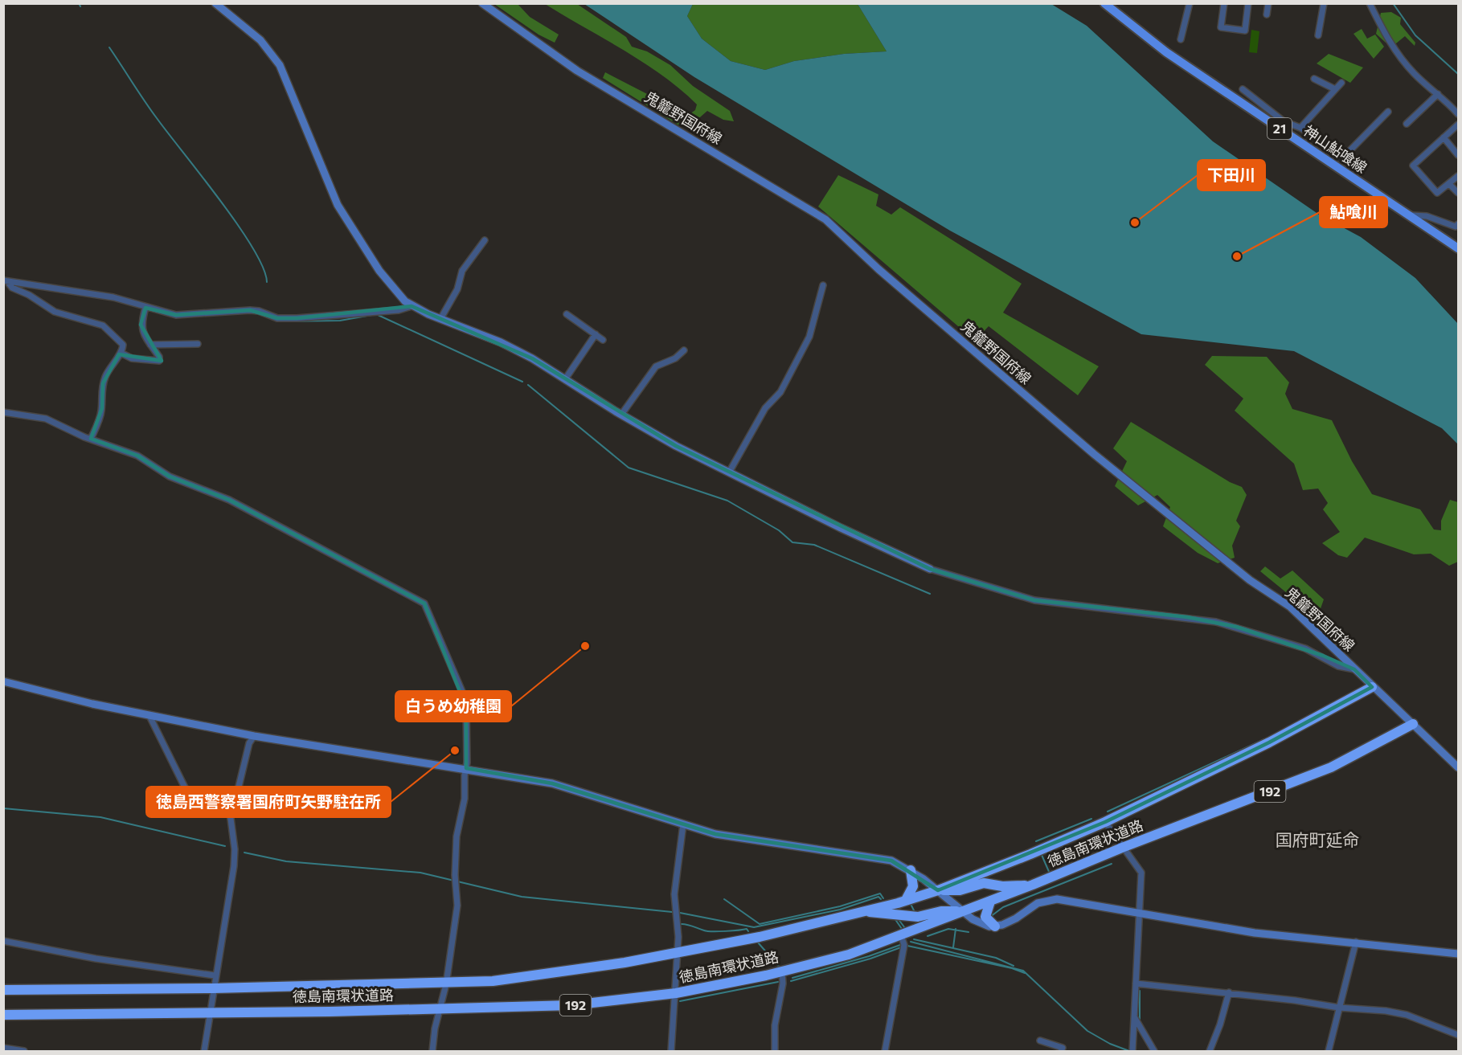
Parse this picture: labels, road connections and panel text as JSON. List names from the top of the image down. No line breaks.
{"streets":{"highway":["192","徳島南環状道路"],"main road":["21","神山鮎喰線"],"street":["鬼籠野国府線"]},"crossings":[["鬼籠野国府線","徳島南環状道路"]],"districts":["国府町延命"],"places":["下田川","鮎喰川","白うめ幼稚園","徳島西警察署国府町矢野駐在所"]}
